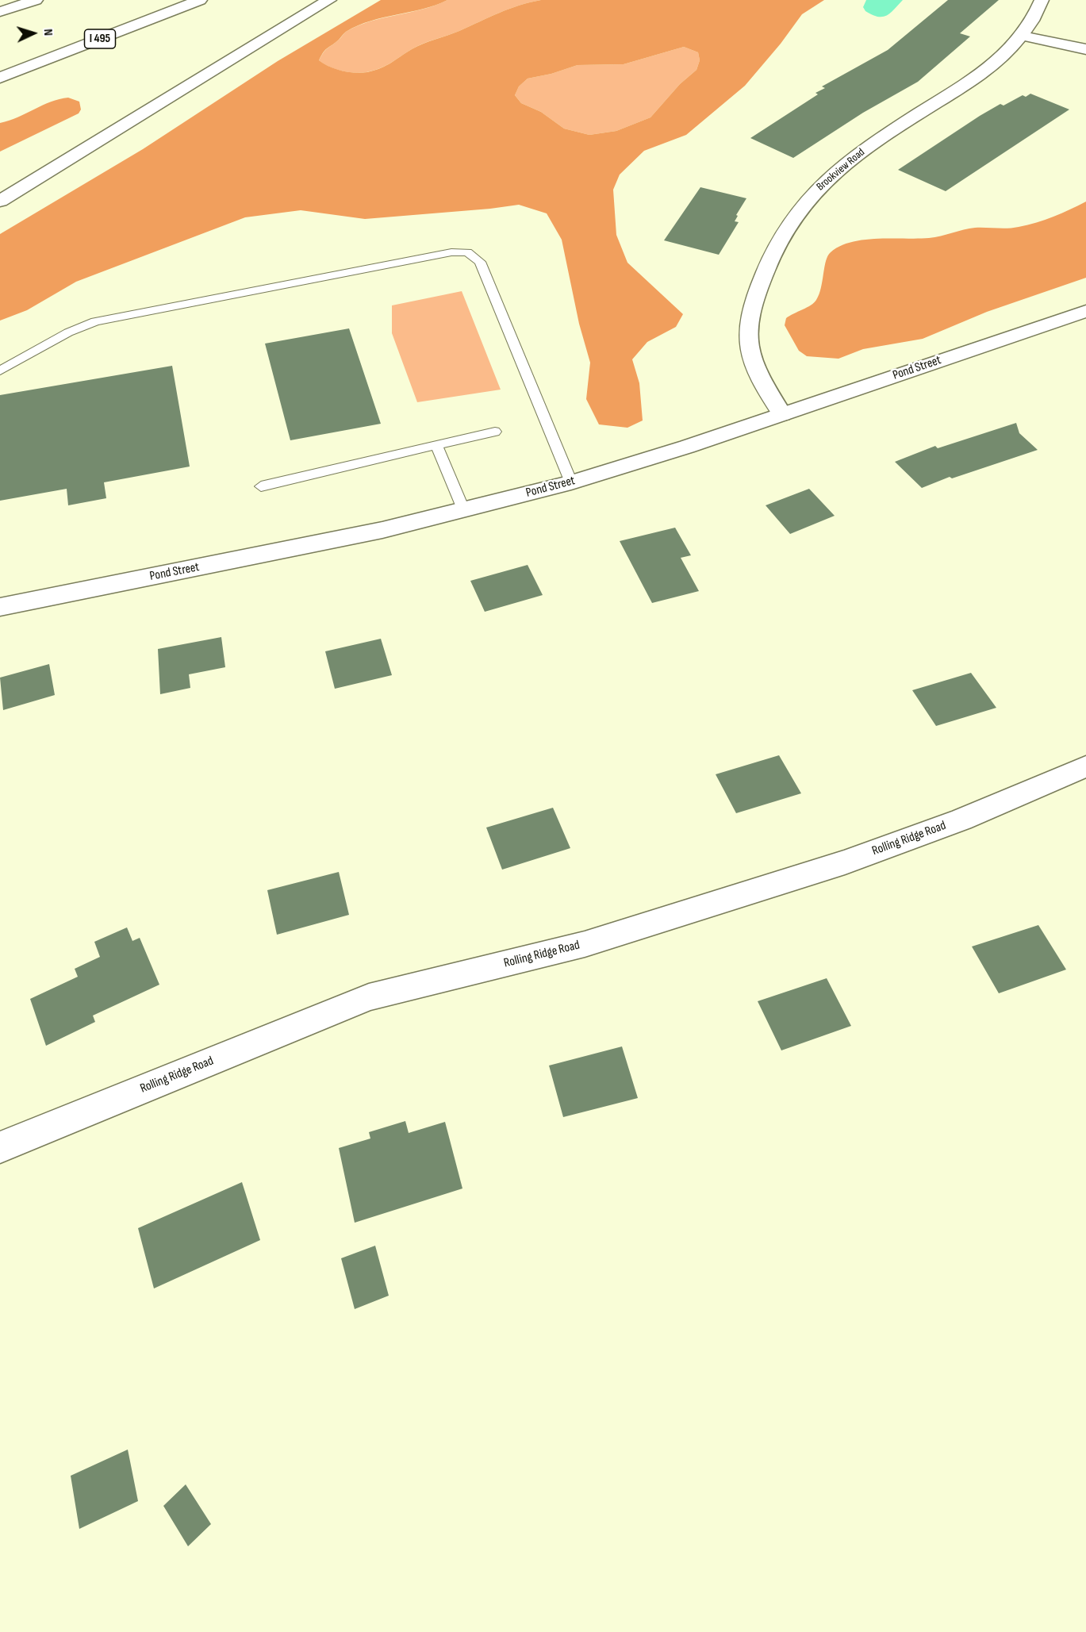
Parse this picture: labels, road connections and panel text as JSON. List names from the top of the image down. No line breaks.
{"streets":{"main road":["I 495","Brookview Road","Pond Street","Rolling Ridge Road"]},"crossings":[["Brookview Road","Pond Street"]],"north":"right"}
